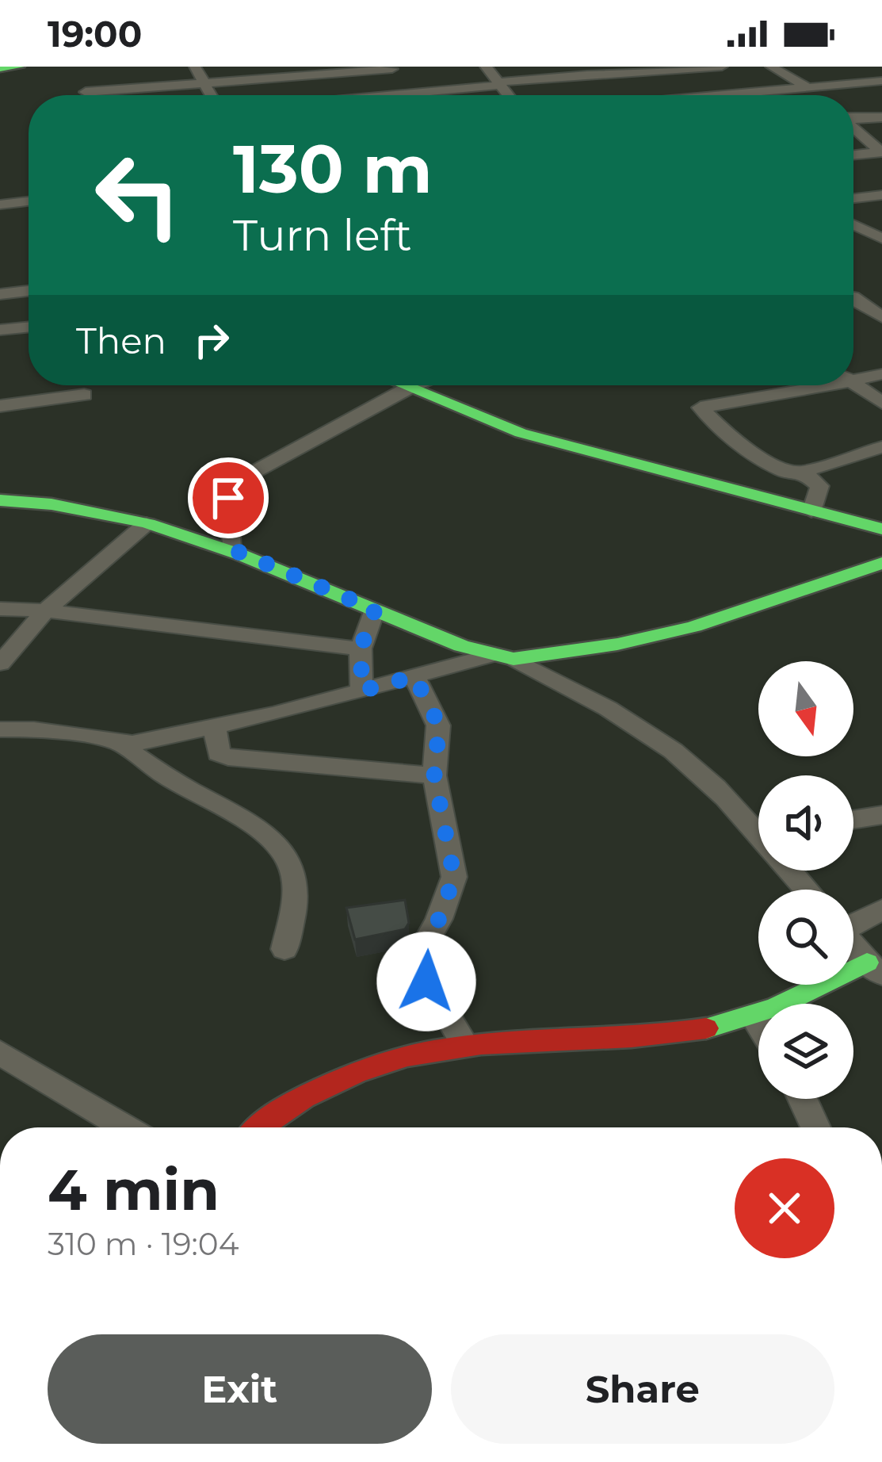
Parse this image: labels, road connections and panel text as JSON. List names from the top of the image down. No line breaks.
{"north":"bottom","page":{"status":"19:00","turn":["130 m","Turn left"],"then":"Then","heading":["4 min","310 m · 19:04"],"buttons":["Exit","Share"]}}
